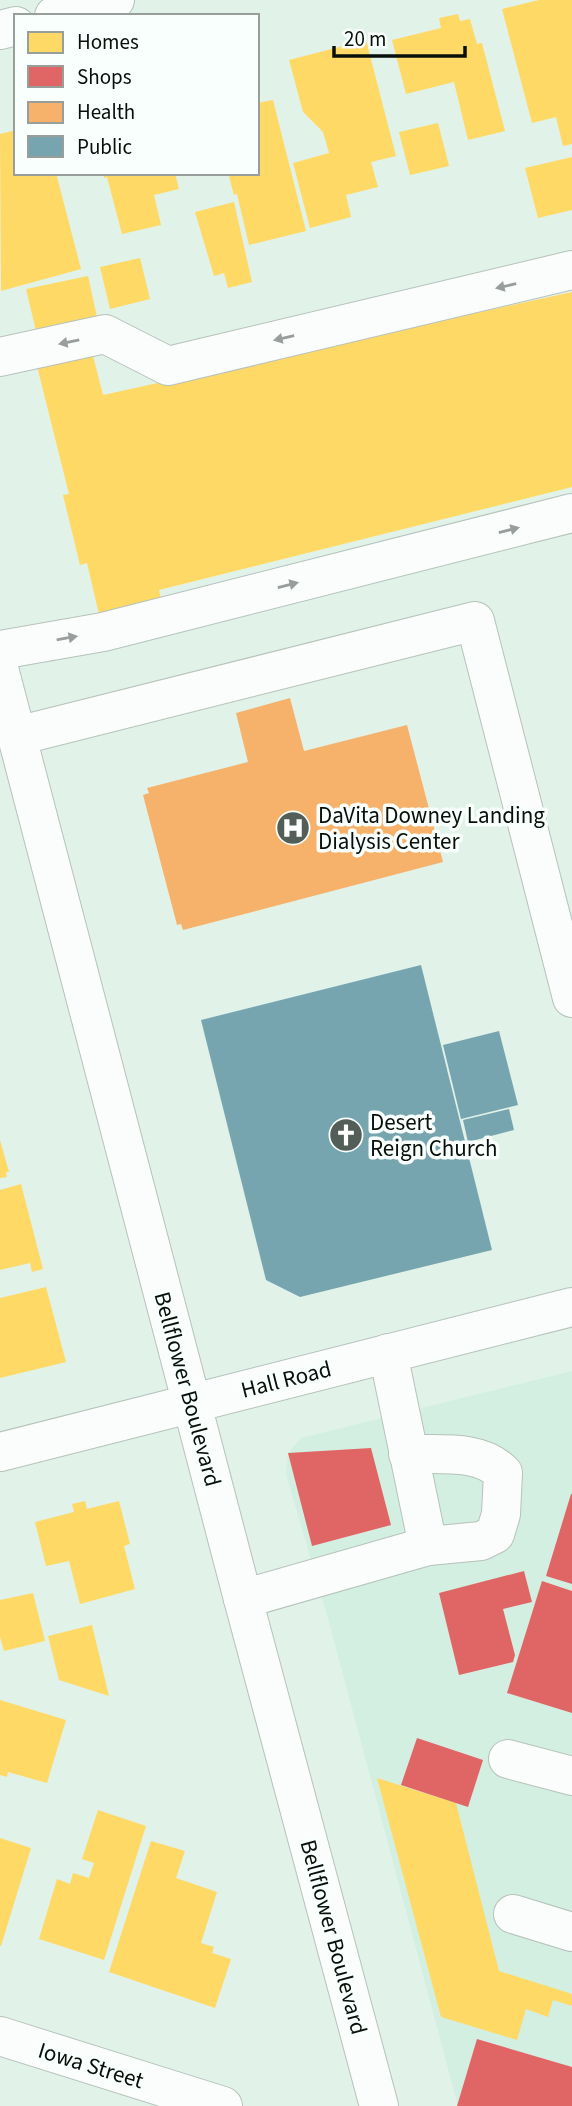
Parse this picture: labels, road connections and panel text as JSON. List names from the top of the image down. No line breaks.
{"streets":{"main road":["Hall Road","Bellflower Boulevard","Iowa Street"]},"crossings":[["Hall Road","Bellflower Boulevard"]],"places":{"hospital":["DaVita Downey Landing Dialysis Center"],"church":["Desert Reign Church"]},"legend":["Homes","Shops","Health","Public"],"scale_bar":"20 m"}
